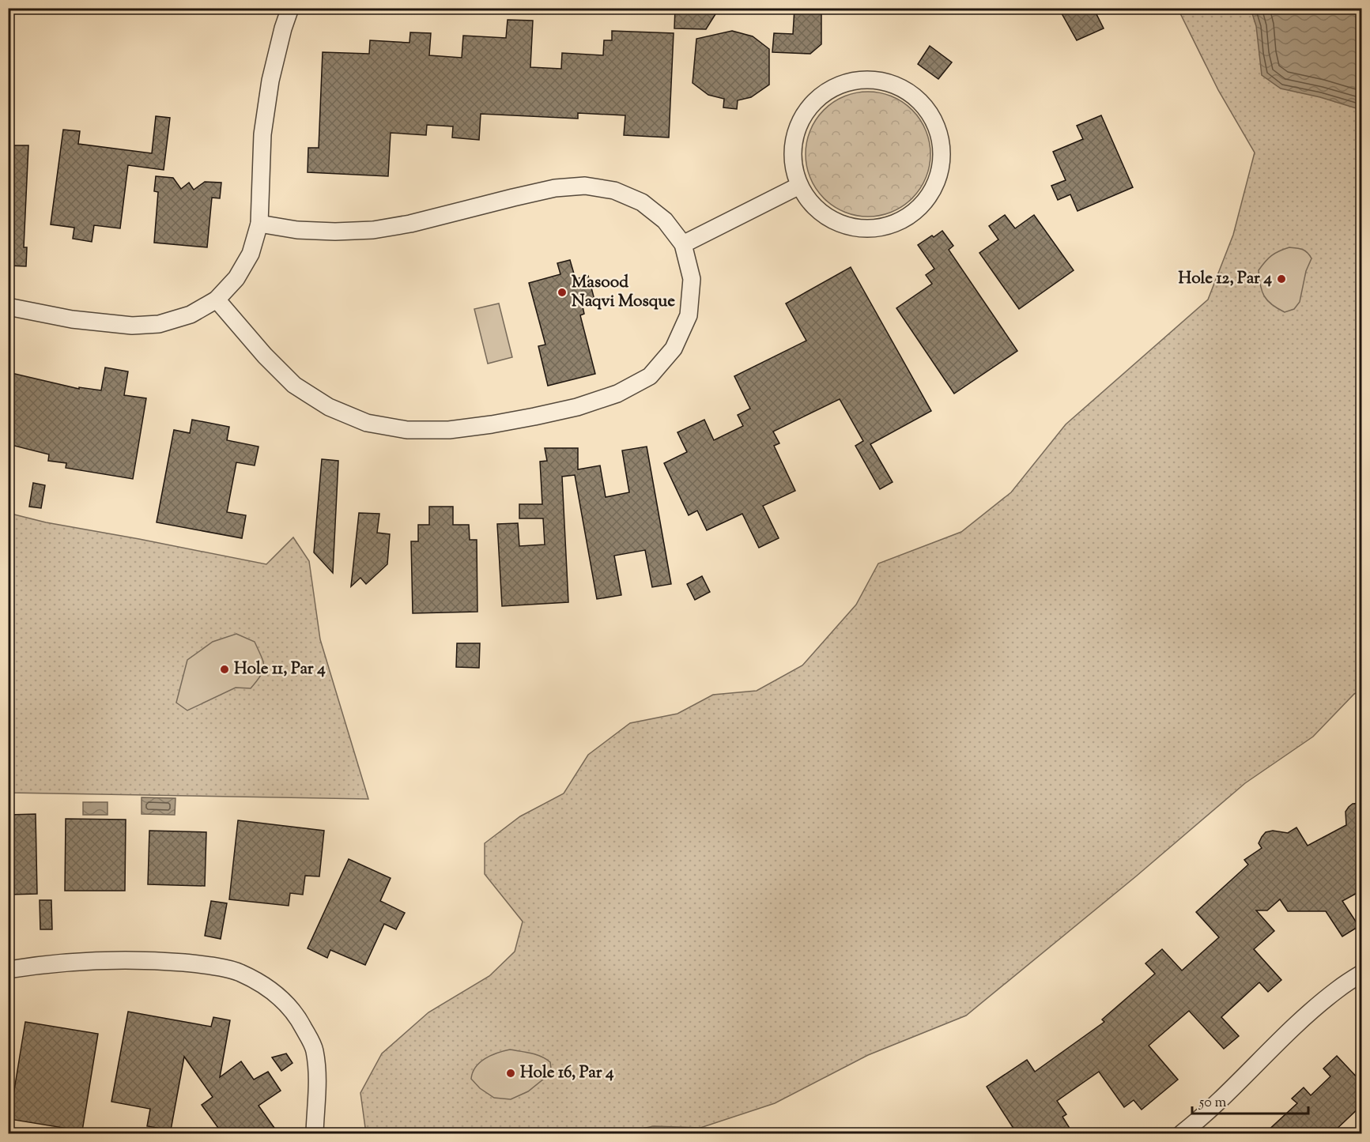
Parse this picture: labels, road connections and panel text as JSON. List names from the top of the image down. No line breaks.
{"places":["Hole 12, Par 4","Masood Naqvi Mosque","Hole 11, Par 4","Hole 16, Par 4"],"scale_bar":"50 m"}
